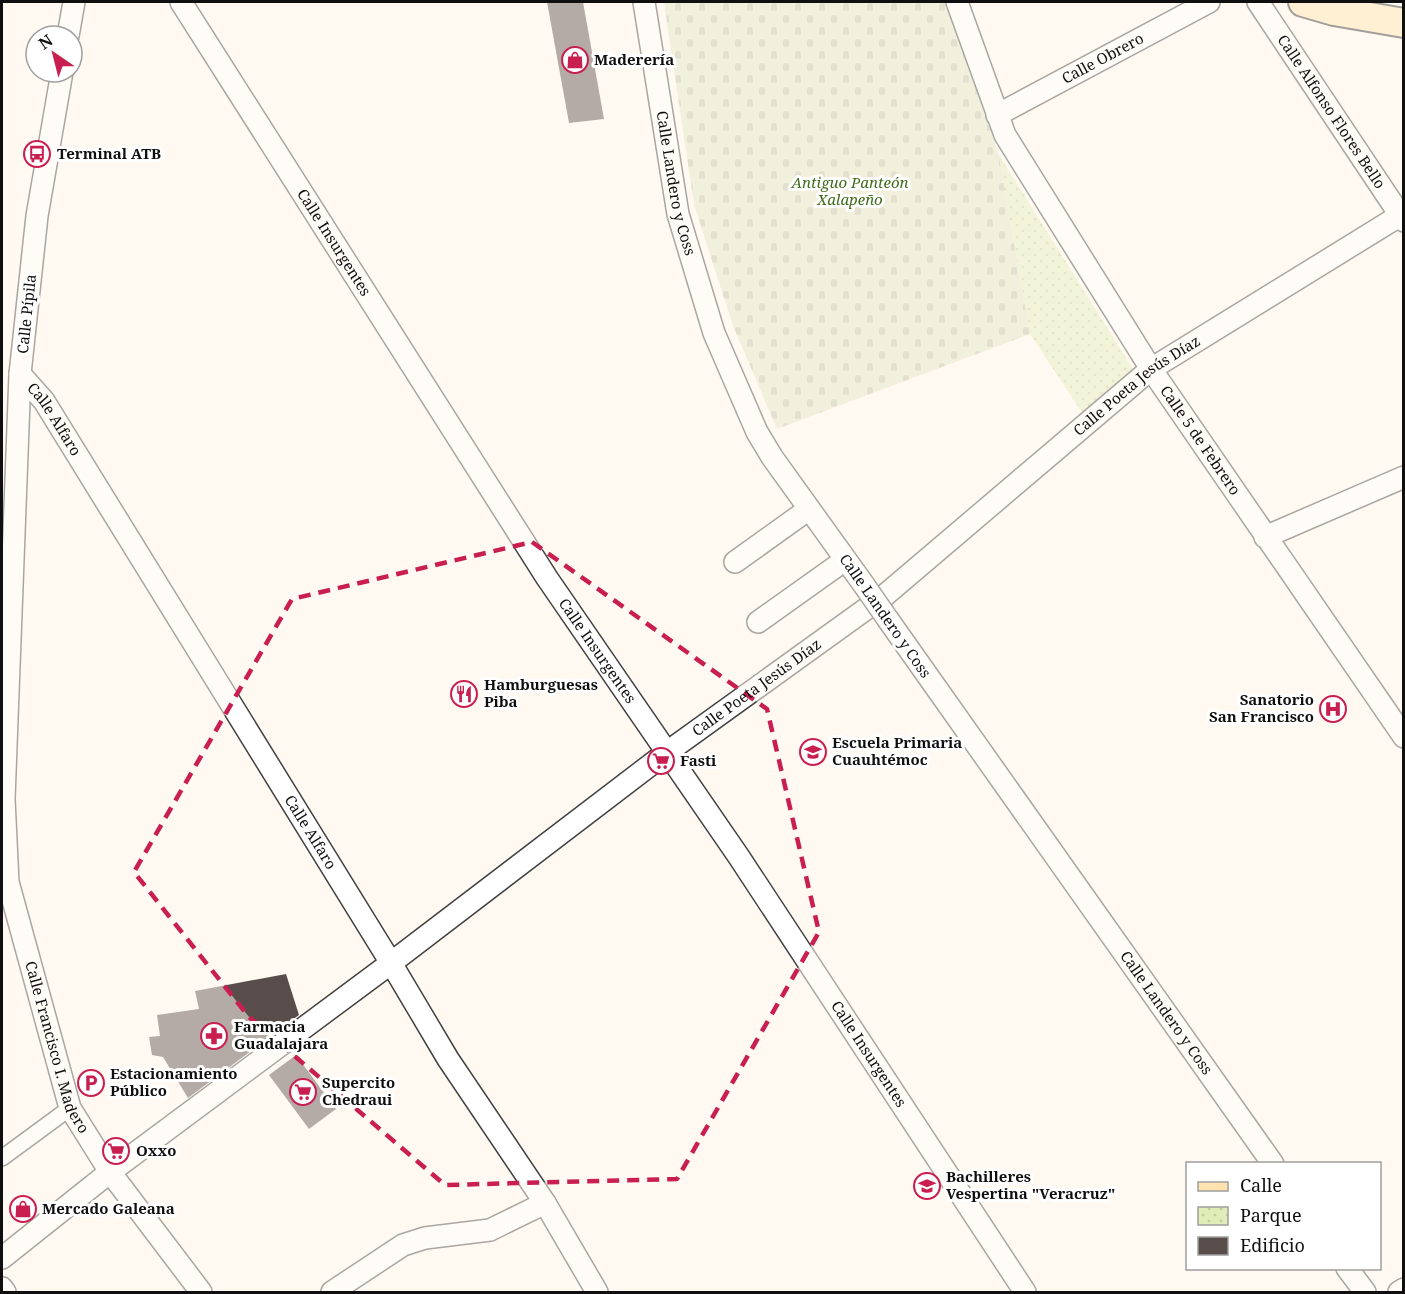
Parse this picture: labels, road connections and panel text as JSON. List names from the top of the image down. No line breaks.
{"streets":{"street":["Calle Obrero","Calle Alfonso Flores Bello","Calle Landero y Coss","Calle Insurgentes","Calle Pípila","Calle Poeta Jesús Díaz","Calle Alfaro","Calle 5 de Febrero","Calle Francisco I. Madero"]},"crossings":[["Calle Obrero","Calle 5 de Febrero"],["Calle Alfonso Flores Bello","Calle Poeta Jesús Díaz"],["Calle Insurgentes","Calle Poeta Jesús Díaz"],["Calle Pípila","Calle Alfaro"],["Calle Pípila","Calle Francisco I. Madero"],["Calle Poeta Jesús Díaz","Calle Alfaro"],["Calle Poeta Jesús Díaz","Calle 5 de Febrero"],["Calle Poeta Jesús Díaz","Calle Francisco I. Madero"]],"parks":["Antiguo Panteón Xalapeño"],"places":{"shop":["Maderería","Mercado Galeana"],"bus stop":["Terminal ATB"],"restaurant":["Hamburguesas Piba"],"hospital":["Sanatorio San Francisco"],"school or university":["Escuela Primaria Cuauhtémoc","Bachilleres Vespertina \"Veracruz\""],"supermarket":["Fasti","Supercito Chedraui","Oxxo"],"pharmacy":["Farmacia Guadalajara"],"parking":["Estacionamiento Público"]},"legend":["Calle","Parque","Edificio"],"north":"top left"}
